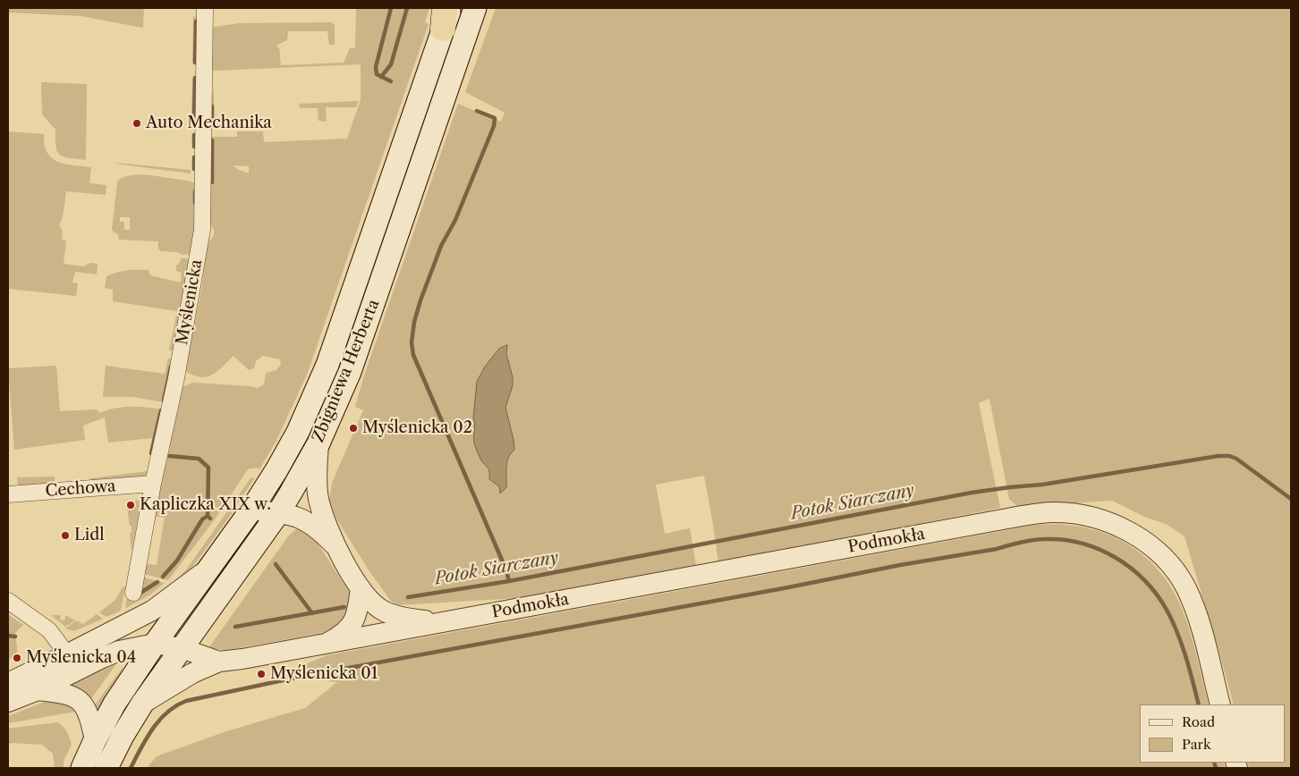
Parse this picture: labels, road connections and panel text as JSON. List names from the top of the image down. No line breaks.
{"streets":{"main road":["Zbigniewa Herberta"],"street":["Myślenicka","Cechowa","Podmokła"]},"crossings":[["Myślenicka","Cechowa"],["Zbigniewa Herberta","Podmokła"]],"water":["Potok Siarczany"],"places":["Auto Mechanika","Myślenicka 02","Kapliczka XIX w.","Lidl","Myślenicka 04","Myślenicka 01"],"legend":["Road","Park"]}
